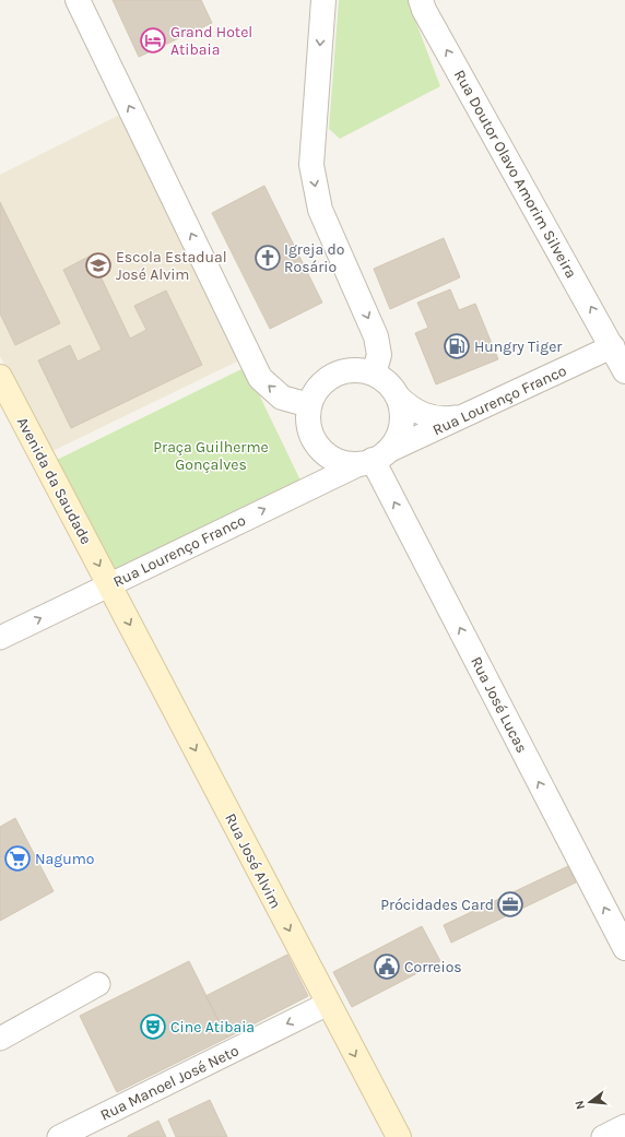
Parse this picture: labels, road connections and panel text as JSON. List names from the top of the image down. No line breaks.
{"streets":{"main road":["Avenida da Saudade","Rua José Alvim"],"street":["Rua Doutor Olavo Amorim Silveira","Rua Lourenço Franco","Rua José Lucas","Rua Manoel José Neto"]},"crossings":[["Rua Doutor Olavo Amorim Silveira","Rua Lourenço Franco"],["Rua Lourenço Franco","Avenida da Saudade"],["Rua Lourenço Franco","Rua José Lucas"],["Rua Lourenço Franco","Rua José Alvim"],["Avenida da Saudade","Rua José Alvim"],["Rua José Alvim","Rua Manoel José Neto"]],"one_way":["Rua Lourenço Franco","Avenida da Saudade","Rua José Lucas","Rua José Alvim"],"parks":["Praça Guilherme Gonçalves"],"places":{"hotel":["Grand Hotel Atibaia"],"church":["Igreja do Rosário"],"school or university":["Escola Estadual José Alvim"],"fuel station":["Hungry Tiger"],"supermarket":["Nagumo"],"office":["Prócidades Card"],"public building":["Correios"],"theatre":["Cine Atibaia"]},"north":"left"}
